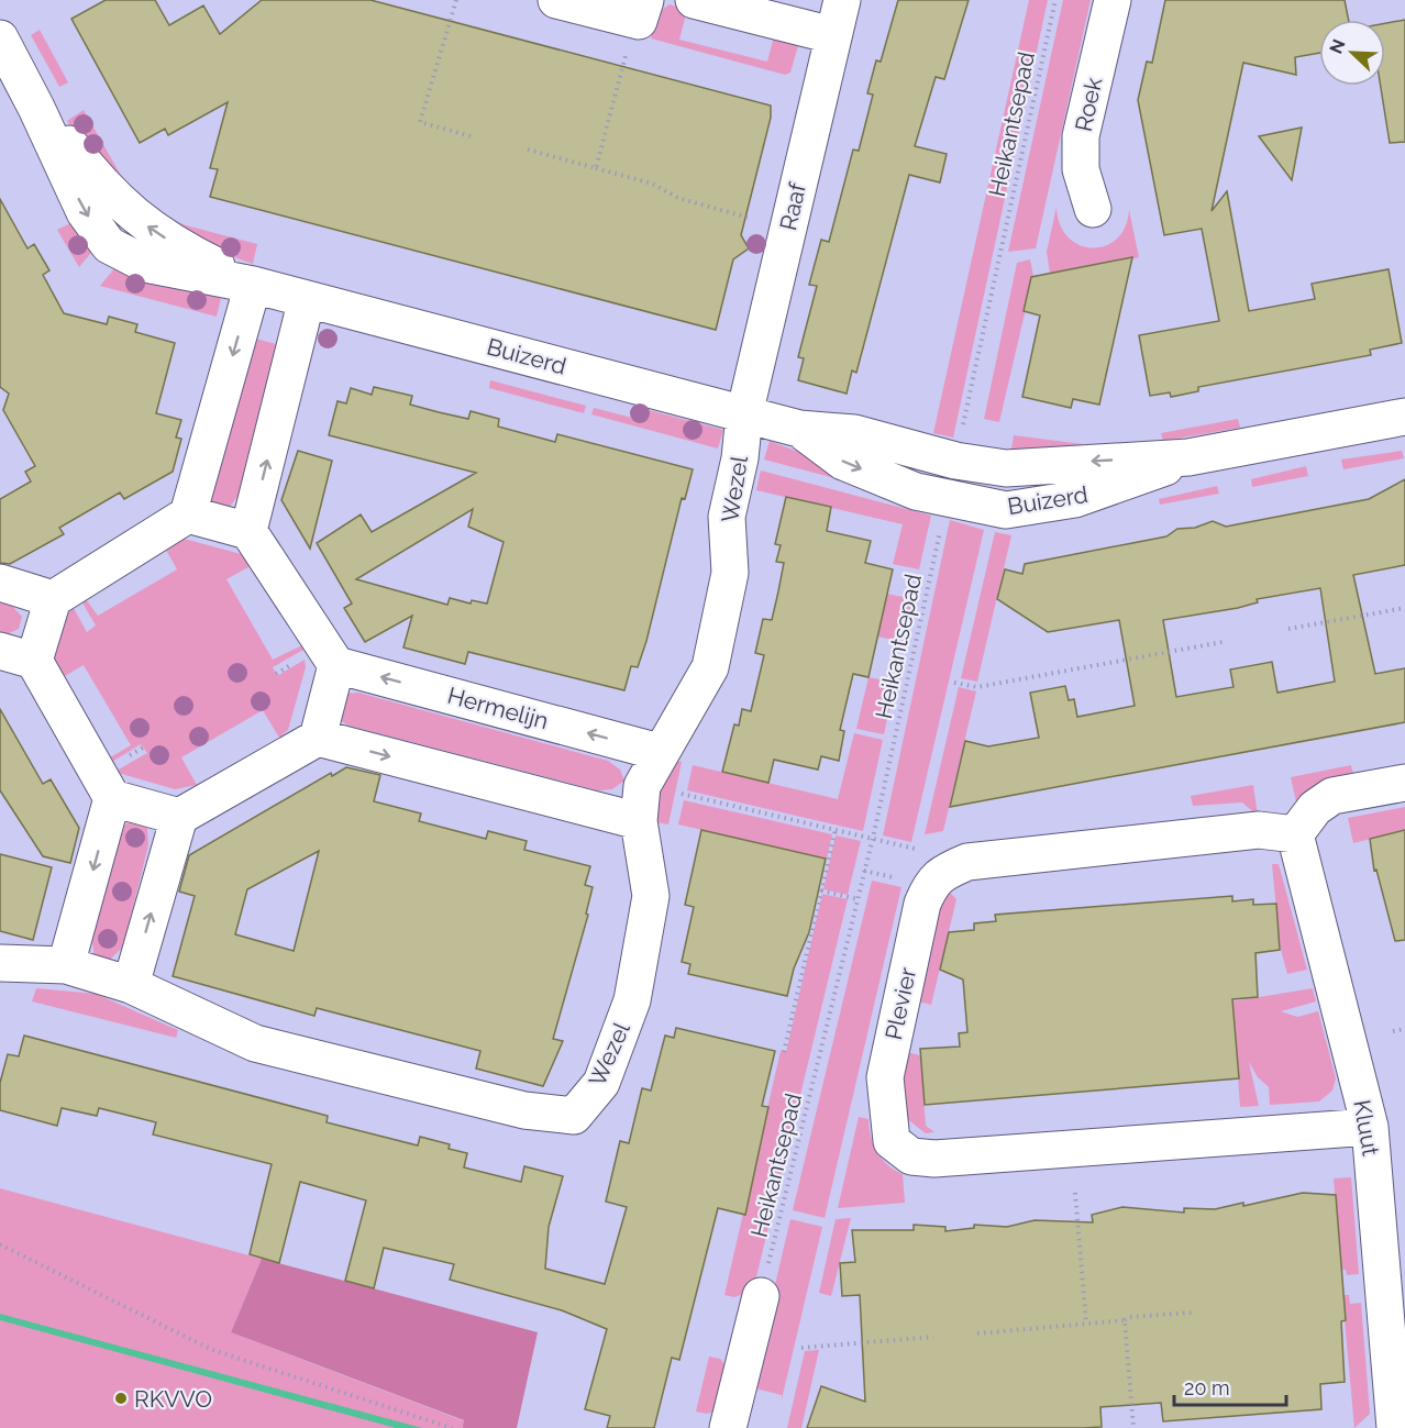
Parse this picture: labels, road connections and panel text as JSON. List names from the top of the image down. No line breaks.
{"streets":{"street":["Roek","Raaf","Buizerd","Wezel","Hermelijn","Plevier","Kluut"],"path":["Heikantsepad"]},"crossings":[["Heikantsepad","Buizerd"],["Raaf","Buizerd"],["Raaf","Wezel"],["Buizerd","Wezel"],["Wezel","Hermelijn"],["Plevier","Kluut"]],"places":["RKVVO"],"scale_bar":"20 m","north":"top left"}
